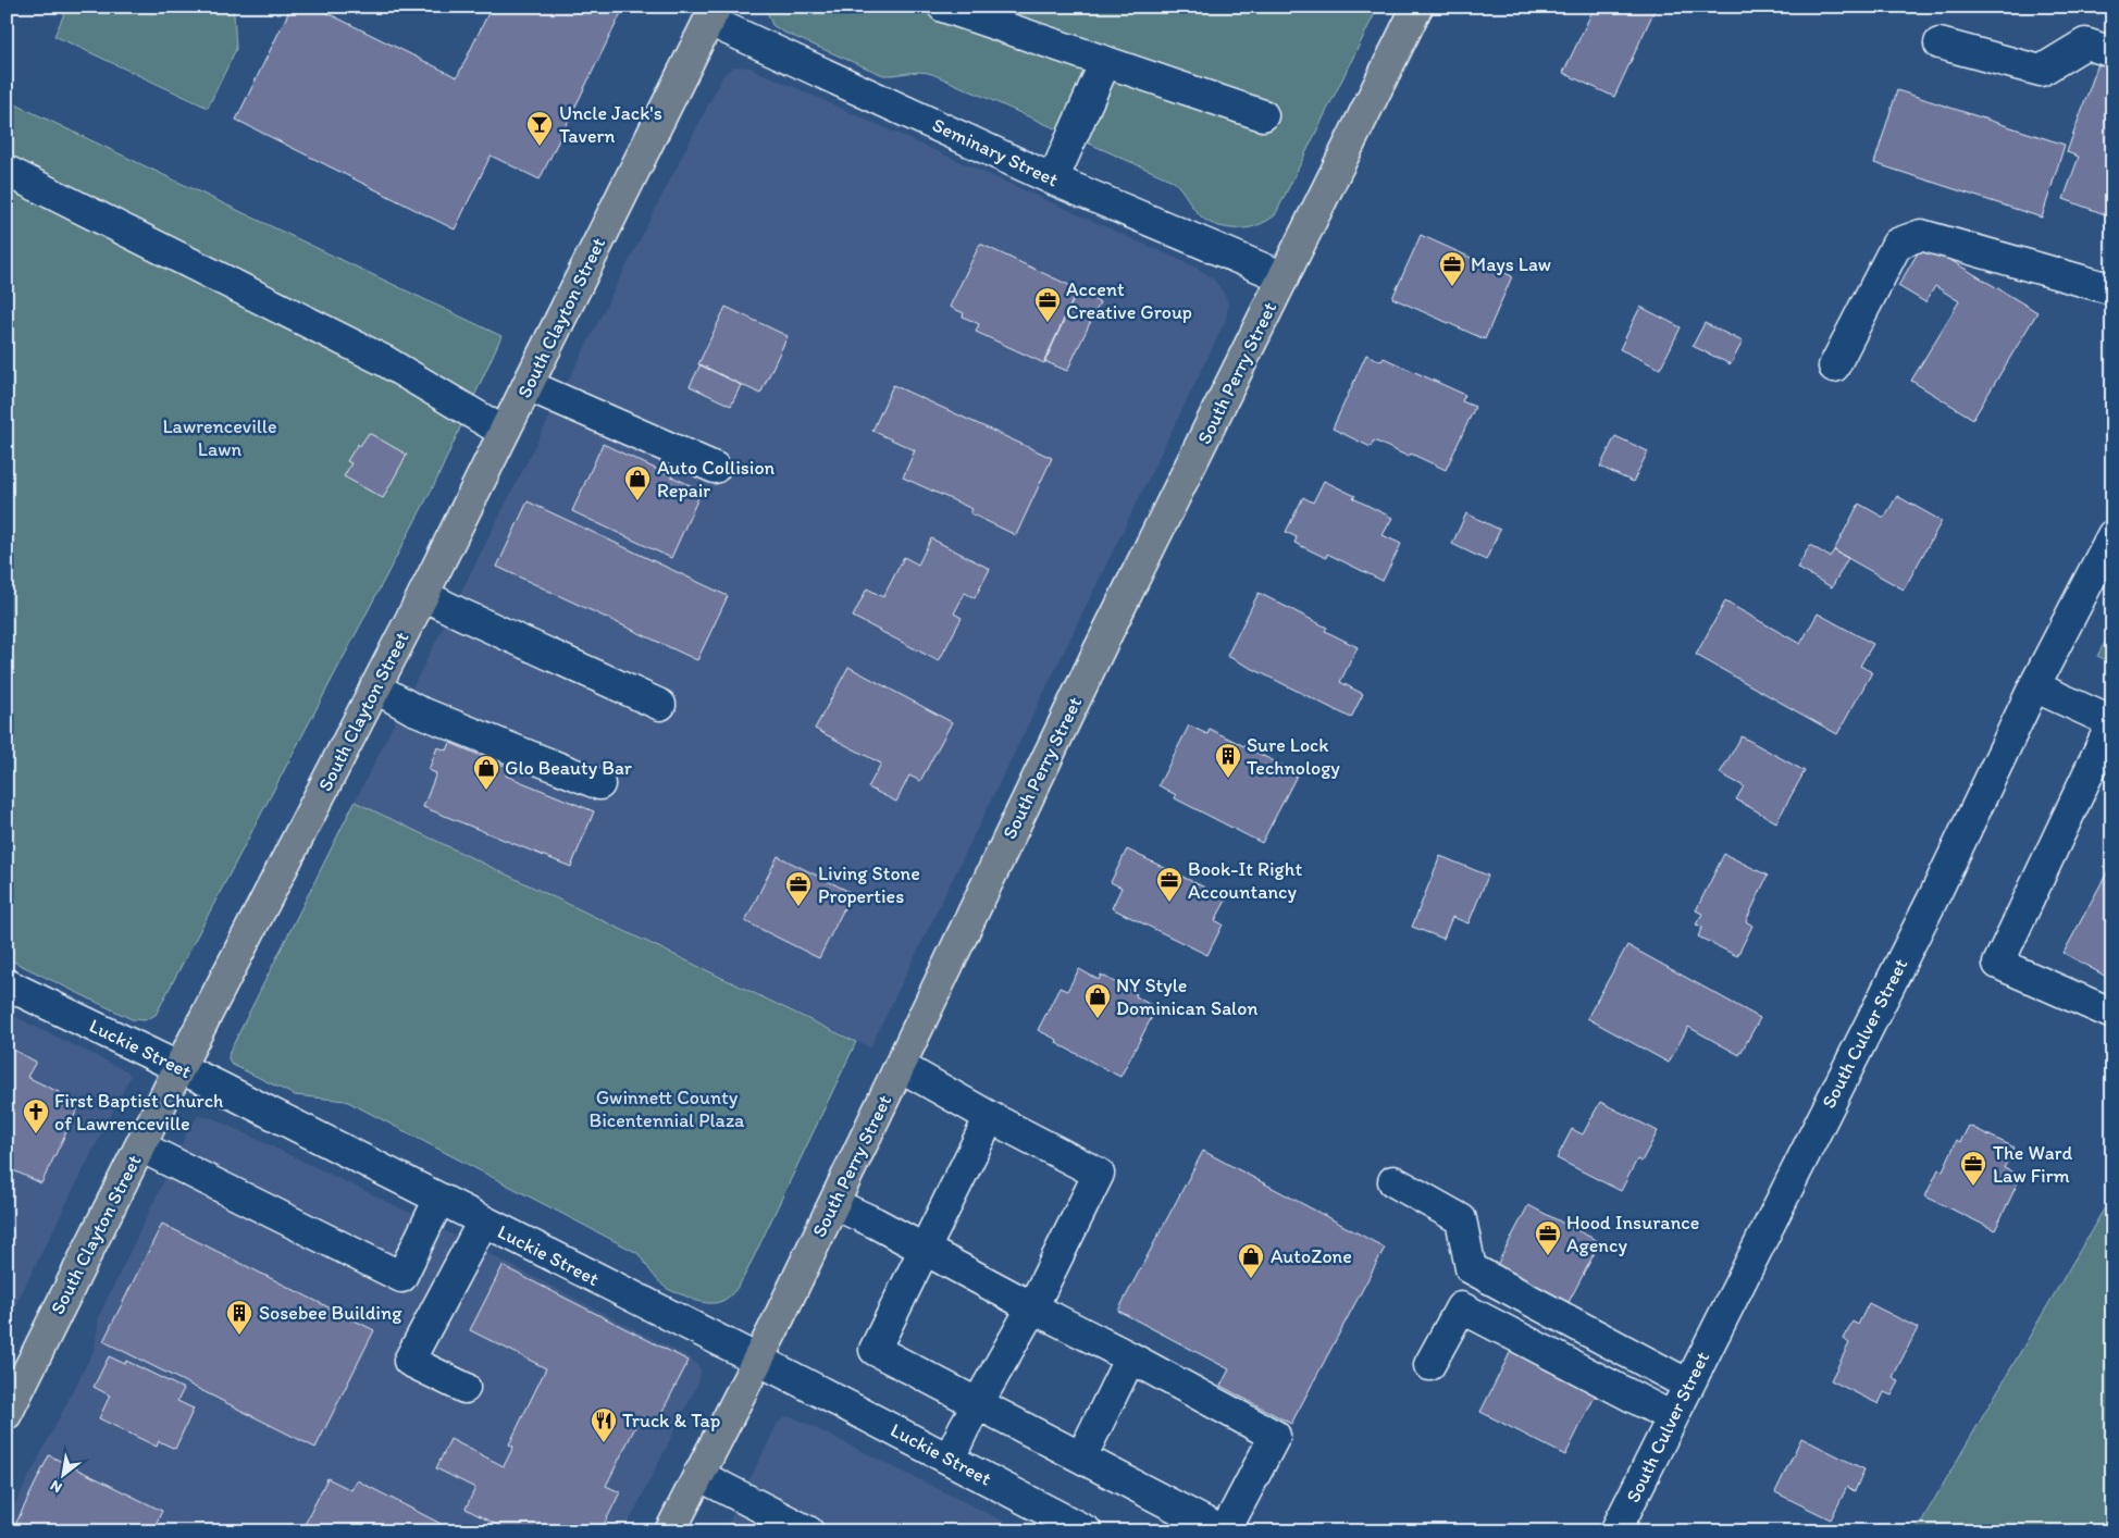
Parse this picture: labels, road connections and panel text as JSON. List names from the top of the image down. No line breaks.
{"streets":{"main road":["South Clayton Street","South Perry Street"],"street":["Seminary Street","South Culver Street","Luckie Street"]},"crossings":[["Seminary Street","South Clayton Street"],["Seminary Street","South Perry Street"],["South Clayton Street","Luckie Street"],["South Perry Street","Luckie Street"]],"parks":["Lawrenceville Lawn","Gwinnett County Bicentennial Plaza"],"places":{"bar":["Uncle Jack's Tavern"],"office":["Mays Law","Accent Creative Group","Book-It Right Accountancy","Living Stone Properties","The Ward Law Firm","Hood Insurance Agency"],"shop":["Auto Collision Repair","Glo Beauty Bar","NY Style Dominican Salon","AutoZone"],"building":["Sure Lock Technology","Sosebee Building"],"church":["First Baptist Church of Lawrenceville"],"restaurant":["Truck & Tap"]},"north":"bottom left"}
